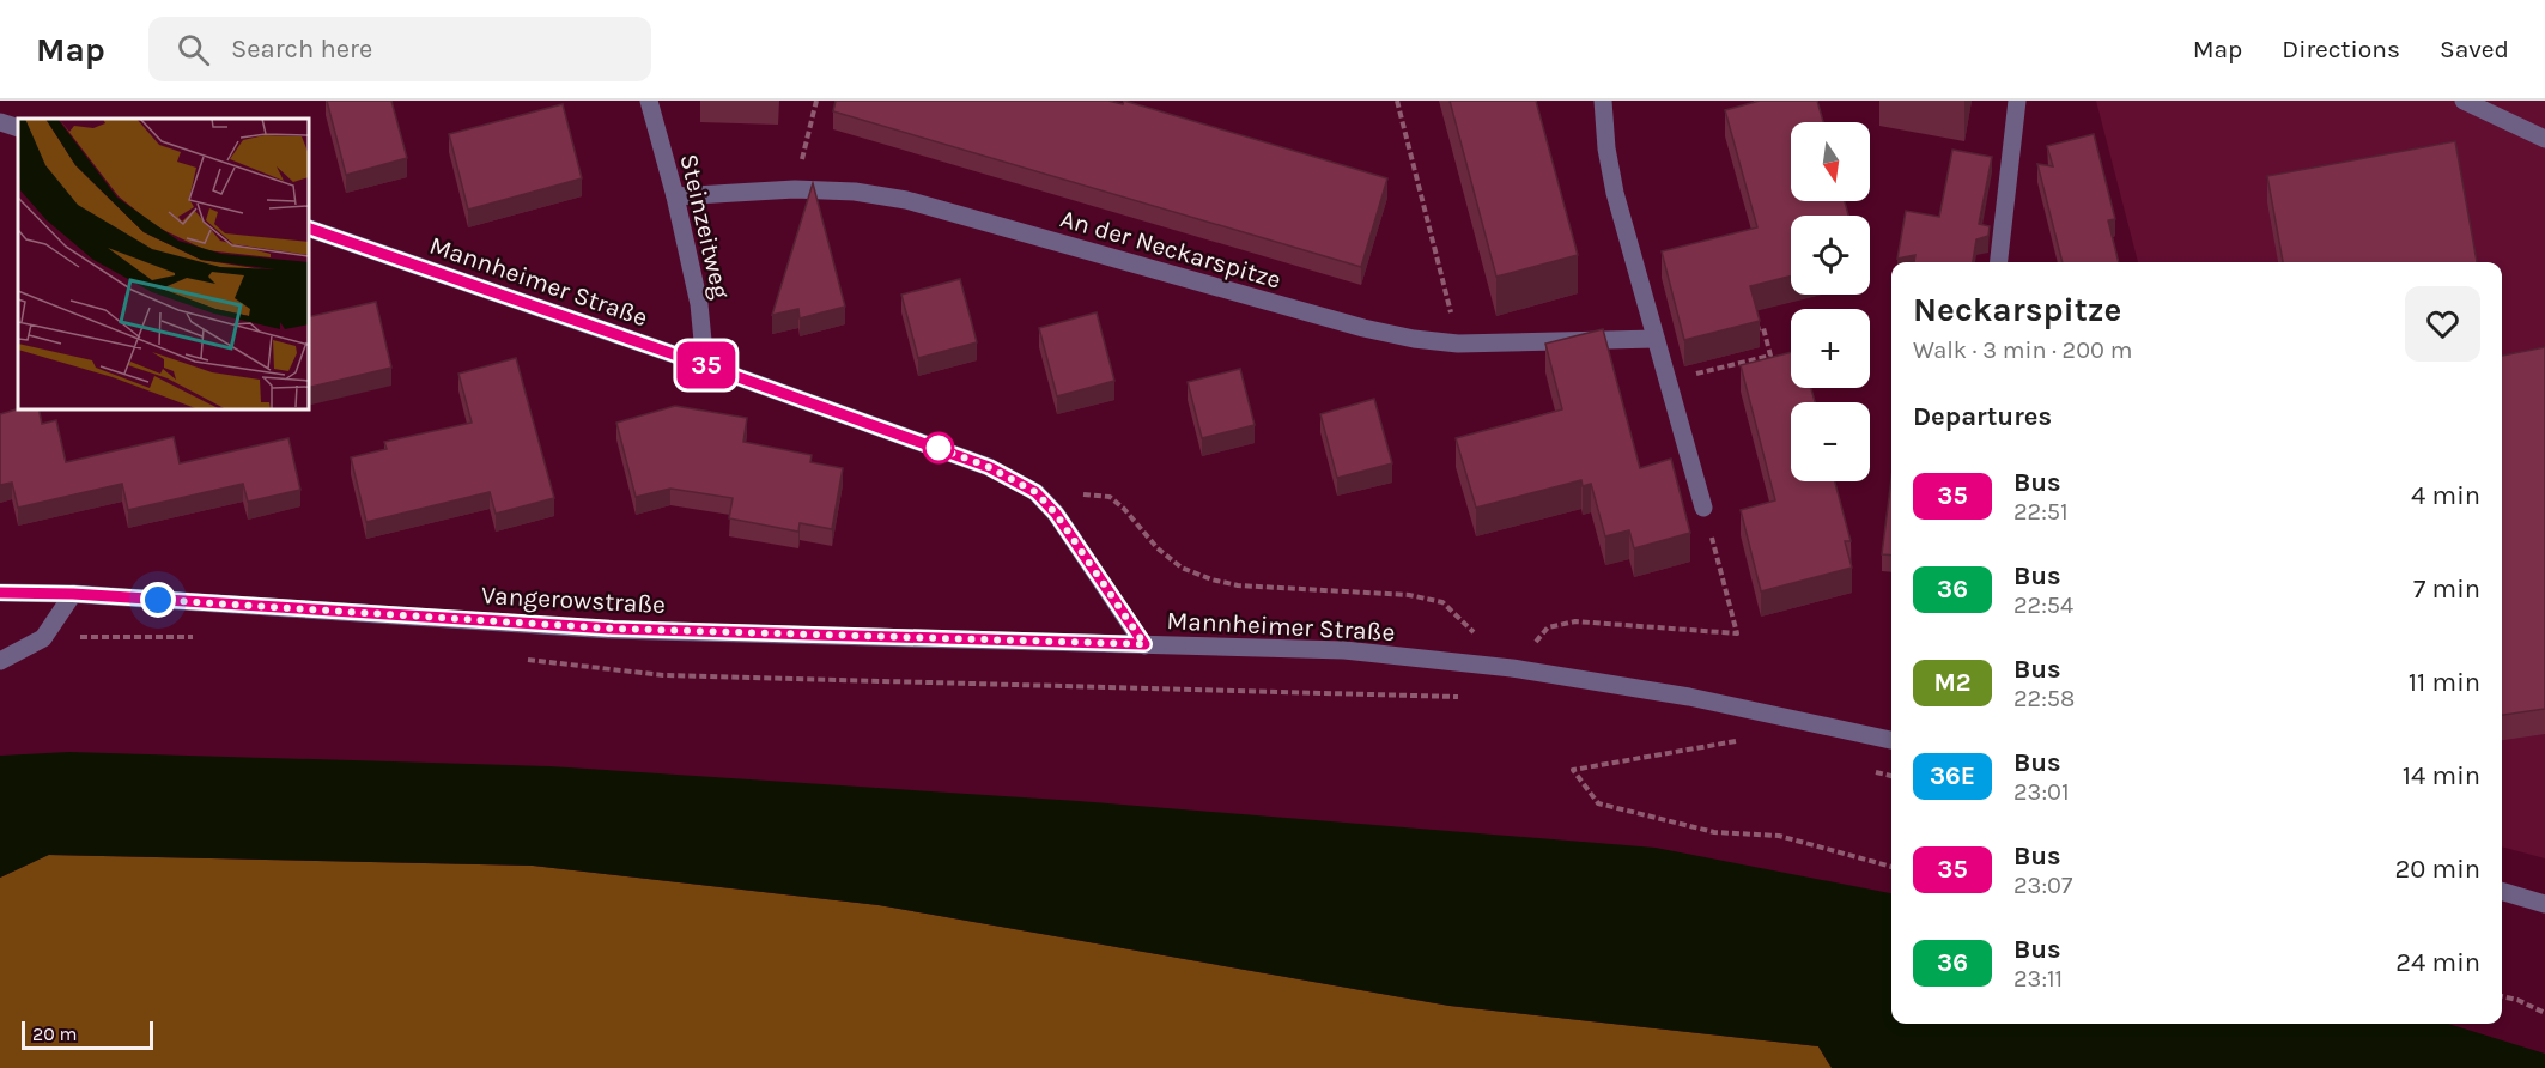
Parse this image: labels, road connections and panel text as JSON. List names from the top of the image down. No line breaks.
{"streets":{"street":["Steinzeitweg","An der Neckarspitze","Mannheimer Straße","Vangerowstraße"]},"crossings":[["Steinzeitweg","An der Neckarspitze"],["Steinzeitweg","Mannheimer Straße"],["Mannheimer Straße","Vangerowstraße"]],"lines":["bus line 35"],"scale_bar":"20 m","north":"bottom","page":{"header":"Map","search":"Search here","nav":["Map","Directions","Saved"],"on_map":"35","map_buttons":["+","−"],"heading":[["Neckarspitze","Walk · 3 min · 200 m"],"Departures"],"list":[{"mark":"35","name":"Bus","note":"22:51","value":"4 min"},{"mark":"36","name":"Bus","note":"22:54","value":"7 min"},{"mark":"M2","name":"Bus","note":"22:58","value":"11 min"},{"mark":"36E","name":"Bus","note":"23:01","value":"14 min"},{"mark":"35","name":"Bus","note":"23:07","value":"20 min"},{"mark":"36","name":"Bus","note":"23:11","value":"24 min"}],"scale":"20 m"}}
